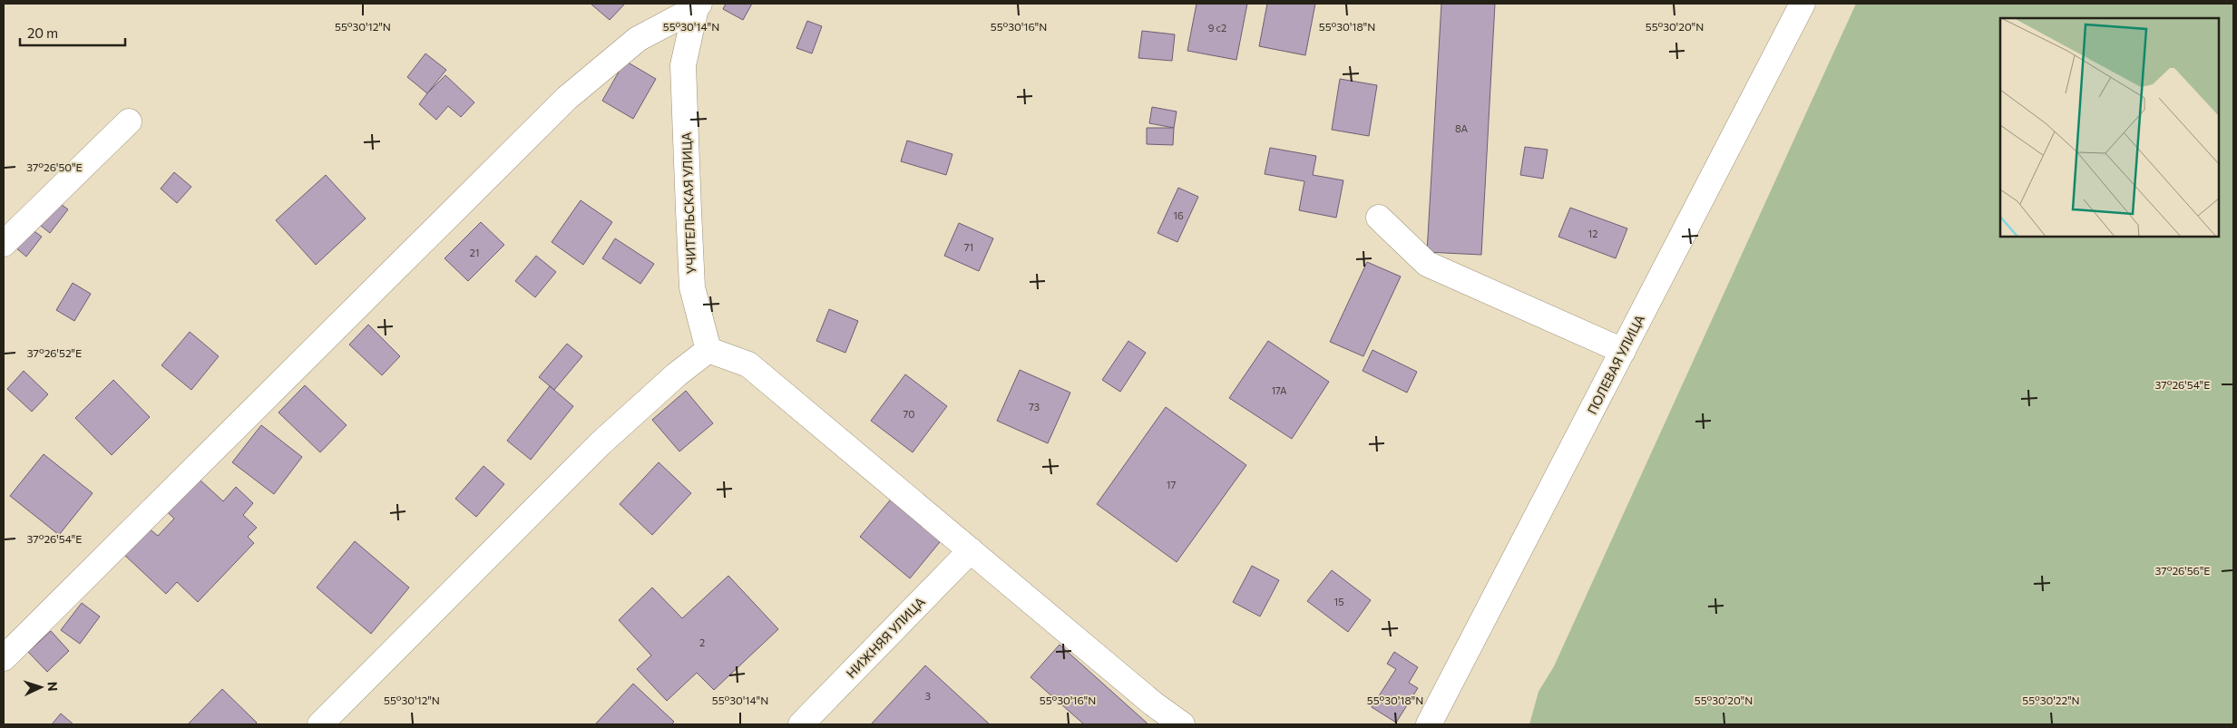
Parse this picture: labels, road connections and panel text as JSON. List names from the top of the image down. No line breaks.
{"streets":{"street":["УЧИТЕЛЬСКАЯ УЛИЦА","ПОЛЕВАЯ УЛИЦА","НИЖНЯЯ УЛИЦА"]},"house_numbers":["9 с2","8А","16","12","71","21","17А","73","70","17","15","2","3"],"scale_bar":"20 m","north":"right","coordinates":["55°30'12\"N","55°30'14\"N","55°30'16\"N","55°30'18\"N","55°30'20\"N","37°26'50\"E","37°26'52\"E","37°26'54\"E","37°26'56\"E","55°30'22\"N"]}
